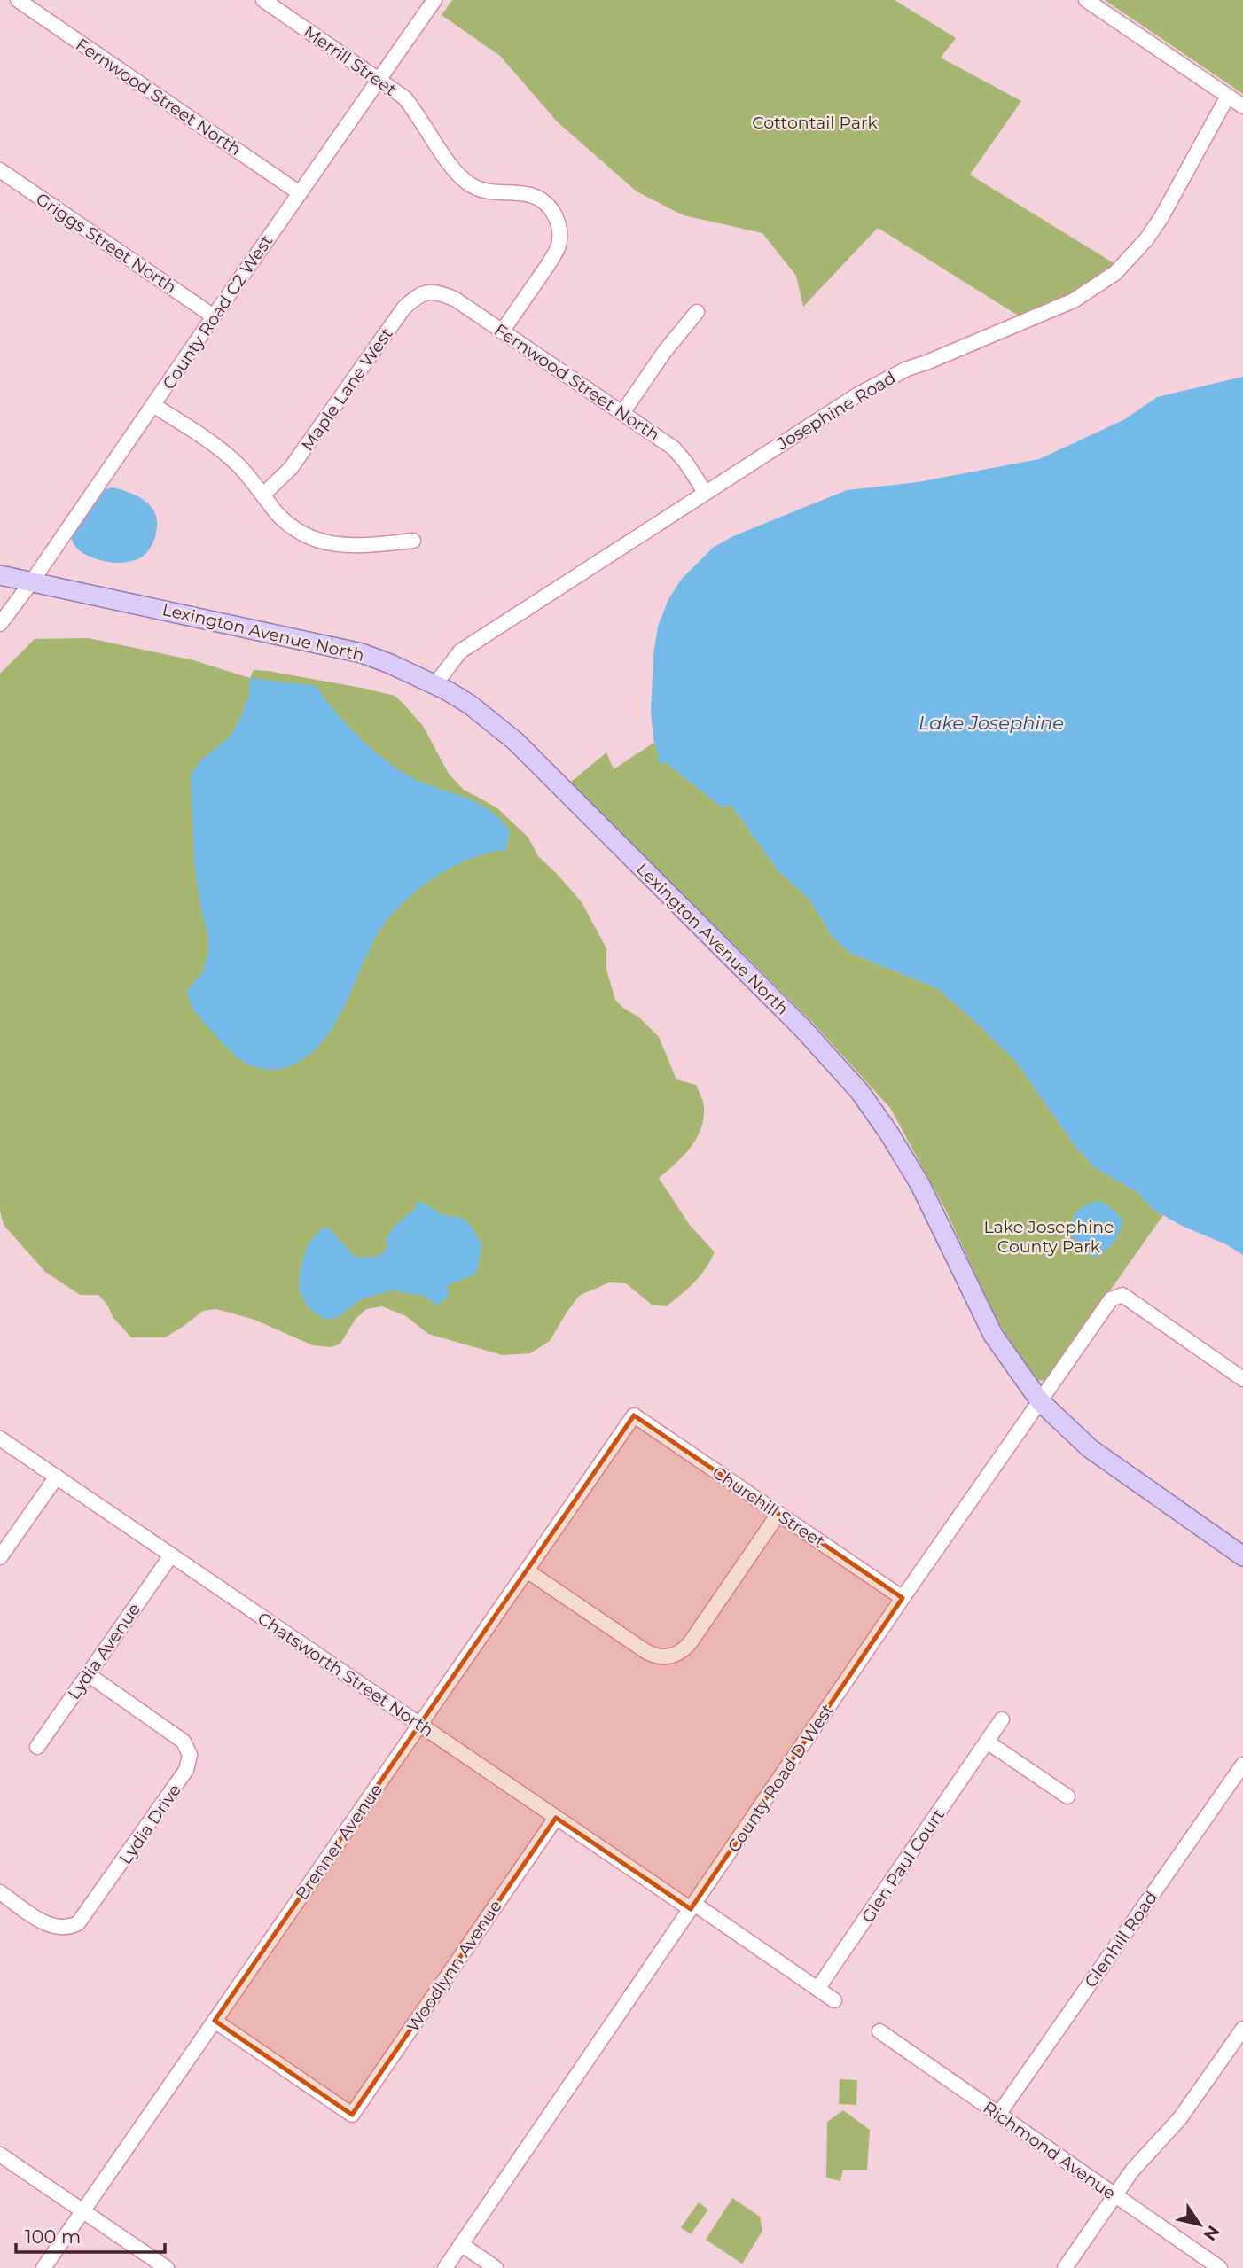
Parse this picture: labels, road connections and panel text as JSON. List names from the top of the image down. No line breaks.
{"streets":{"main road":["Lexington Avenue North"],"street":["Merrill Street","Fernwood Street North","Griggs Street North","County Road C2 West","Maple Lane West","Josephine Road","Churchill Street","Lydia Avenue","Chatsworth Street North","County Road D West","Lydia Drive","Brenner Avenue","Glen Paul Court","Glenhill Road","Woodlynn Avenue","Richmond Avenue"]},"crossings":[["Merrill Street","Fernwood Street North"],["Merrill Street","County Road C2 West"],["Fernwood Street North","County Road C2 West"],["Fernwood Street North","Maple Lane West"],["Fernwood Street North","Josephine Road"],["Griggs Street North","County Road C2 West"],["County Road C2 West","Lexington Avenue North"],["Josephine Road","Lexington Avenue North"],["Lexington Avenue North","County Road D West"],["Churchill Street","County Road D West"],["Churchill Street","Brenner Avenue"],["Lydia Avenue","Chatsworth Street North"],["Lydia Avenue","Lydia Drive"],["Chatsworth Street North","County Road D West"],["Chatsworth Street North","Brenner Avenue"],["Chatsworth Street North","Woodlynn Avenue"],["Brenner Avenue","Woodlynn Avenue"],["Glenhill Road","Richmond Avenue"]],"water":["Lake Josephine"],"parks":["Cottontail Park","Lake Josephine County Park"],"scale_bar":"100 m","north":"bottom right"}
